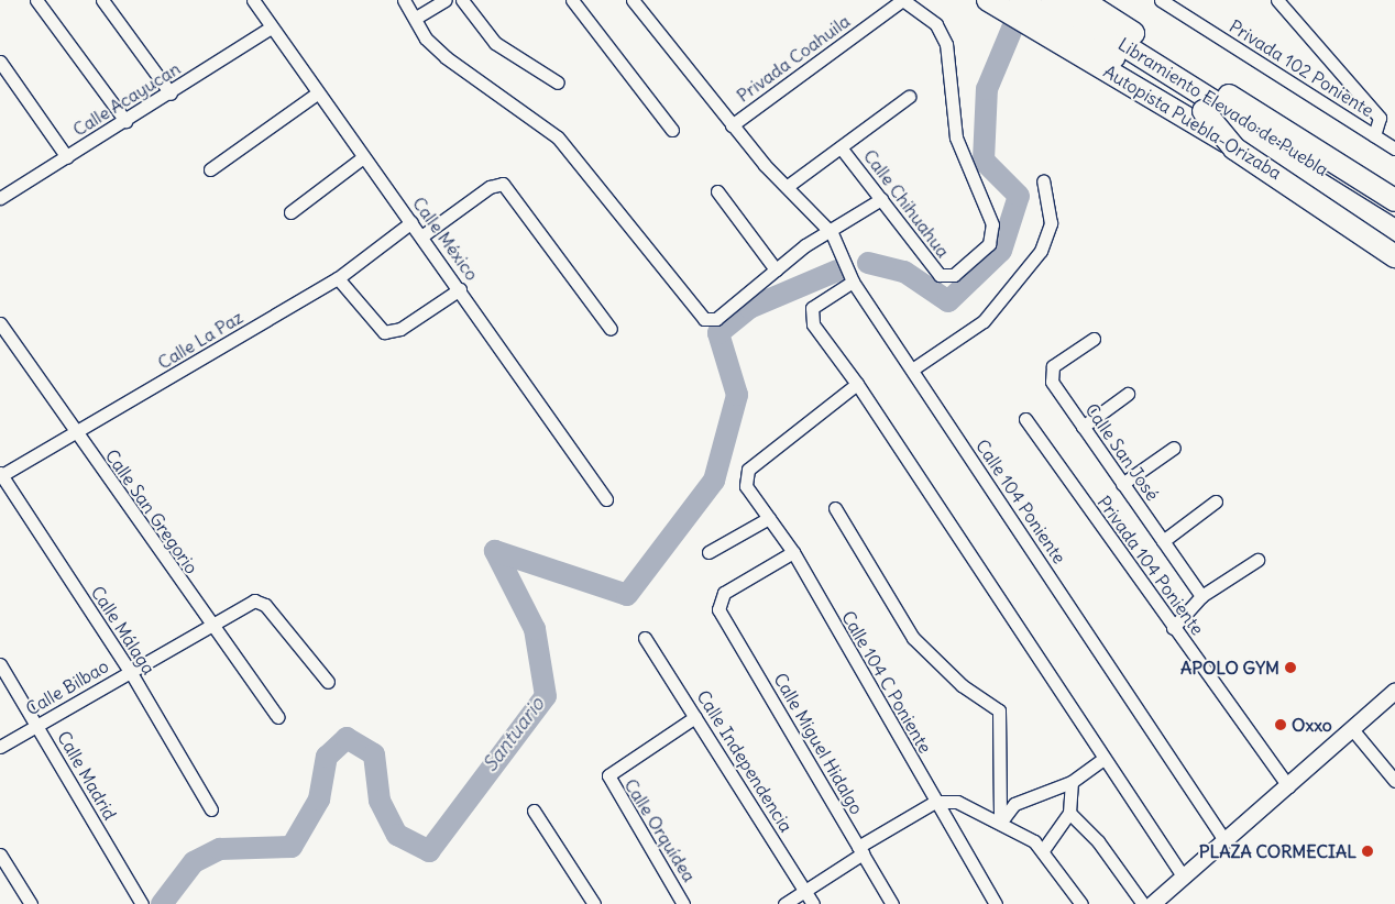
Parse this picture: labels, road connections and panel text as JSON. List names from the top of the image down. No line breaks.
{"streets":{"highway":["Libramiento Elevado de Puebla","Autopista Puebla-Orizaba"],"street":["Privada Coahuila","Privada 102 Poniente","Calle Acayucan","Calle Chihuahua","Calle México","Calle La Paz","Calle San José","Calle 104 Poniente","Calle San Gregorio","Privada 104 Poniente","Calle Málaga","Calle 104 C Poniente","Calle Bilbao","Calle Miguel Hidalgo","Calle Independencia","Calle Madrid","Calle Orquídea"]},"crossings":[["Privada Coahuila","Calle Chihuahua"],["Privada Coahuila","Calle 104 Poniente"],["Calle Acayucan","Calle México"],["Calle México","Calle La Paz"],["Calle La Paz","Calle San Gregorio"],["Calle La Paz","Calle Málaga"],["Calle San Gregorio","Calle Bilbao"],["Calle Málaga","Calle Bilbao"],["Calle 104 C Poniente","Calle Miguel Hidalgo"],["Calle Bilbao","Calle Madrid"],["Calle Independencia","Calle Orquídea"]],"water":["Santuario"],"places":["APOLO GYM","Oxxo","PLAZA CORMECIAL"]}
